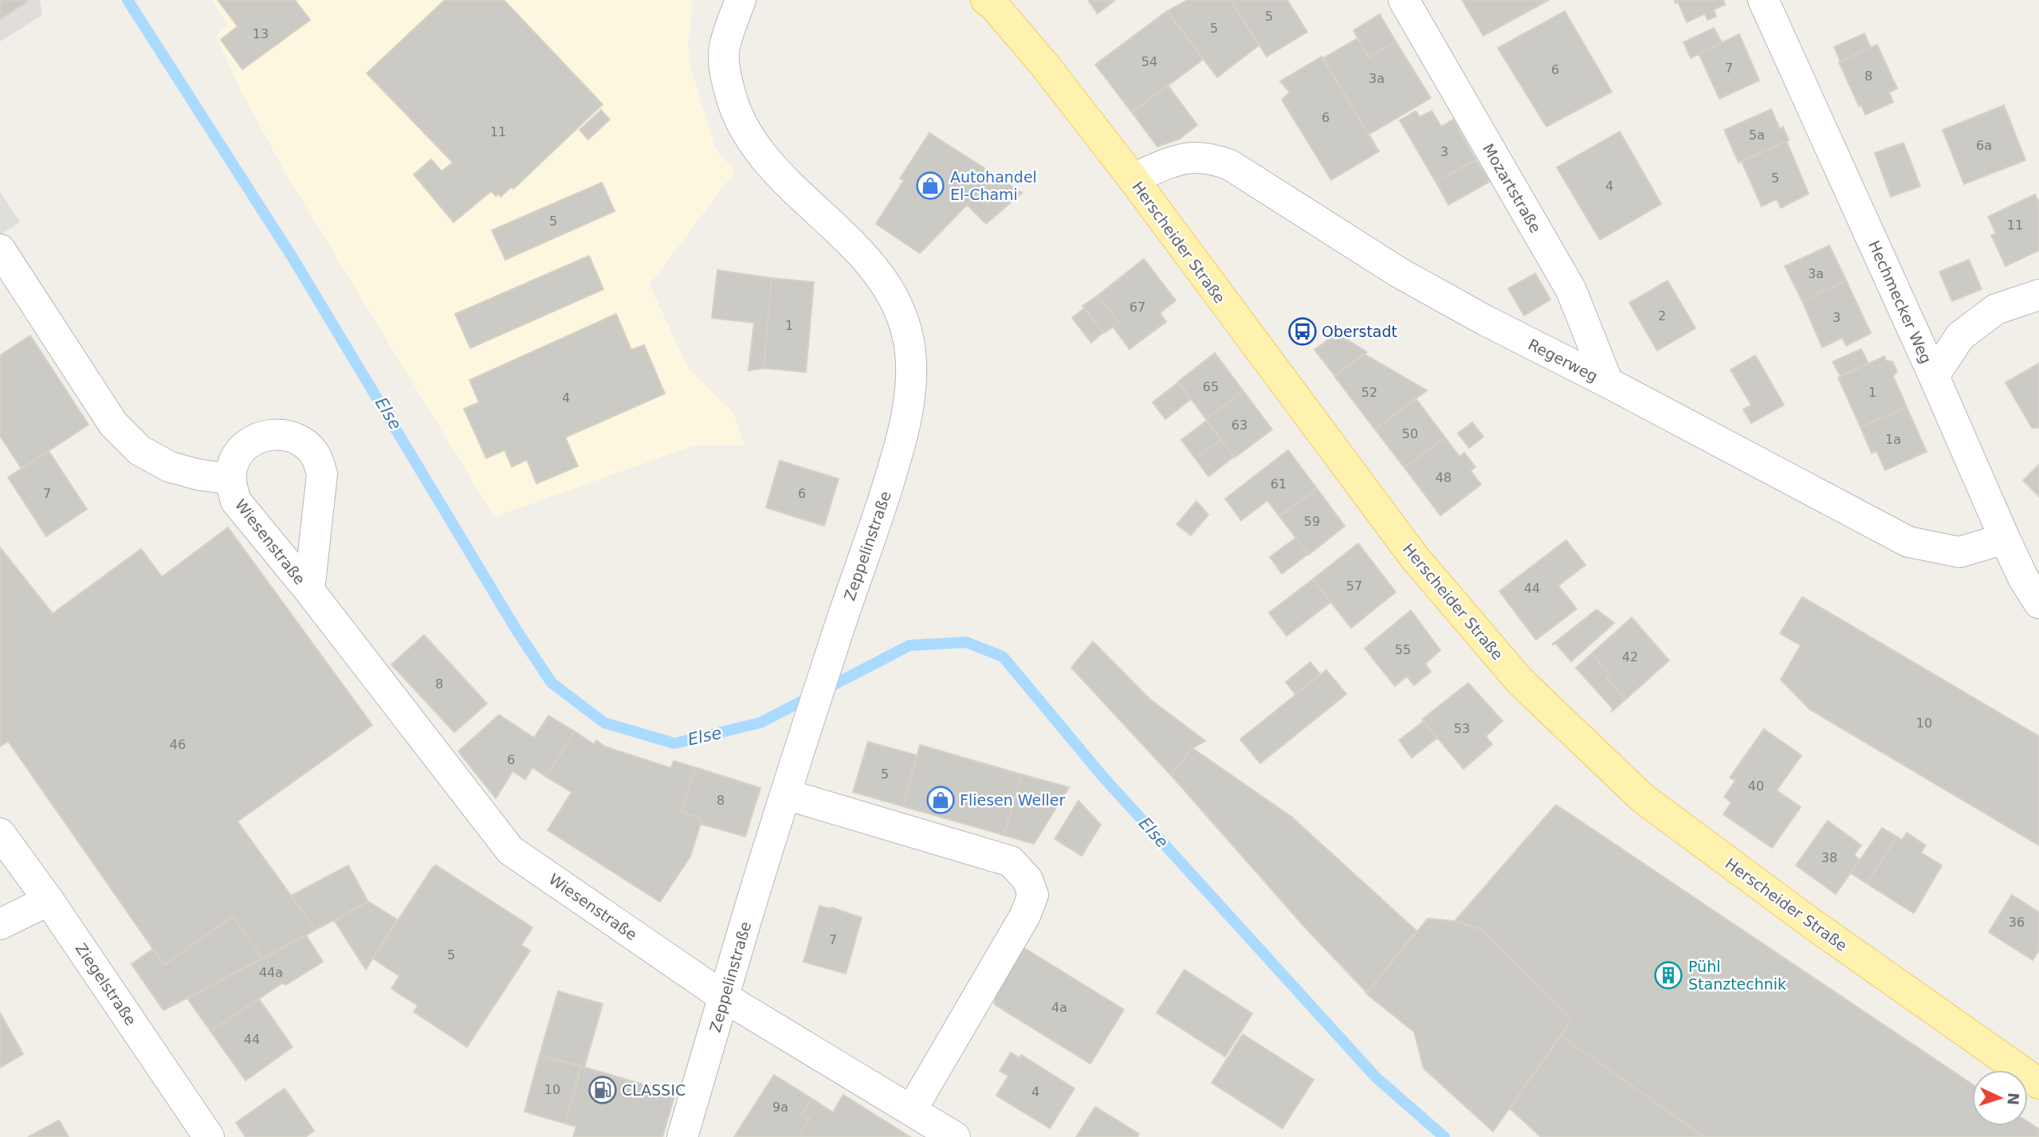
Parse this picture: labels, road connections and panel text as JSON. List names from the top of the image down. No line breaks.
{"streets":{"main road":["Herscheider Straße"],"street":["Mozartstraße","Hechmecker Weg","Regerweg","Wiesenstraße","Zeppelinstraße","Ziegelstraße"]},"crossings":[["Mozartstraße","Regerweg"],["Herscheider Straße","Regerweg"],["Hechmecker Weg","Regerweg"],["Wiesenstraße","Zeppelinstraße"]],"water":["Else"],"places":{"shop":["Autohandel El-Chami","Fliesen Weller"],"bus stop":["Oberstadt"],"building":["Pühl Stanztechnik"],"fuel station":["CLASSIC"]},"house_numbers":["5","5","13","54","7","6","8","3a","6","11","5a","6a","3","5","4","5","11","3a","67","2","3","1","65","52","1","4","63","50","1a","48","61","7","6","59","57","44","55","42","8","10","53","46","6","5","40","8","38","36","7","5","44a","4a","44","10","4","9a"],"north":"right"}
